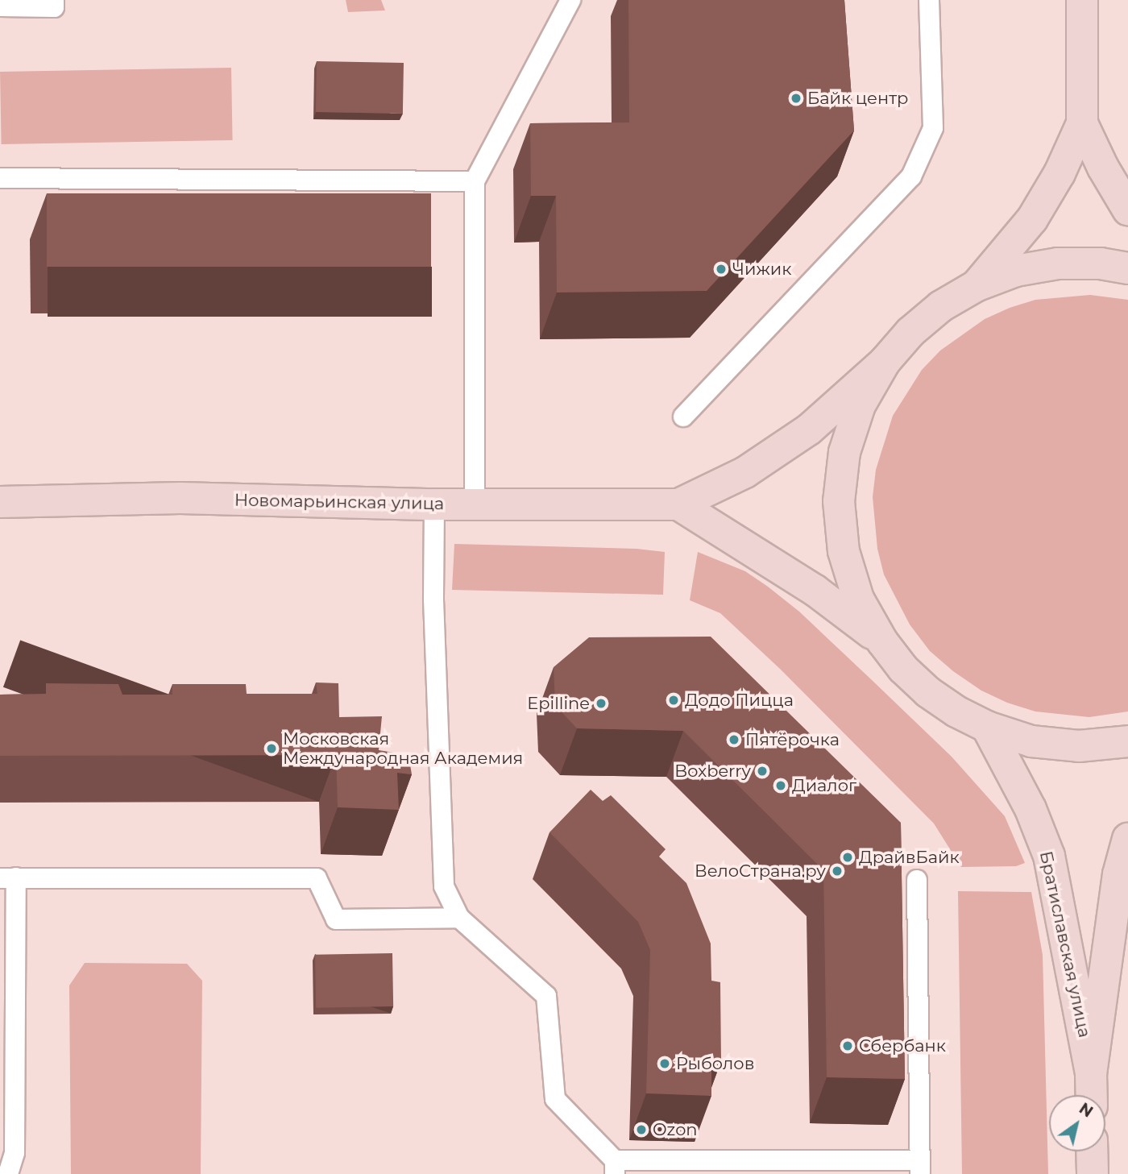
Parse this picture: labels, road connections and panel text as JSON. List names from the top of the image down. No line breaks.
{"streets":{"main road":["Новомарьинская улица","Братиславская улица"]},"places":["Байк центр","Чижик","Додо Пицца","Epilline","Пятёрочка","Московская Международная Академия","Boxberry","Диалог","ДрайвБайк","ВелоСтрана.ру","Сбербанк","Рыболов","Ozon"],"north":"top right"}
